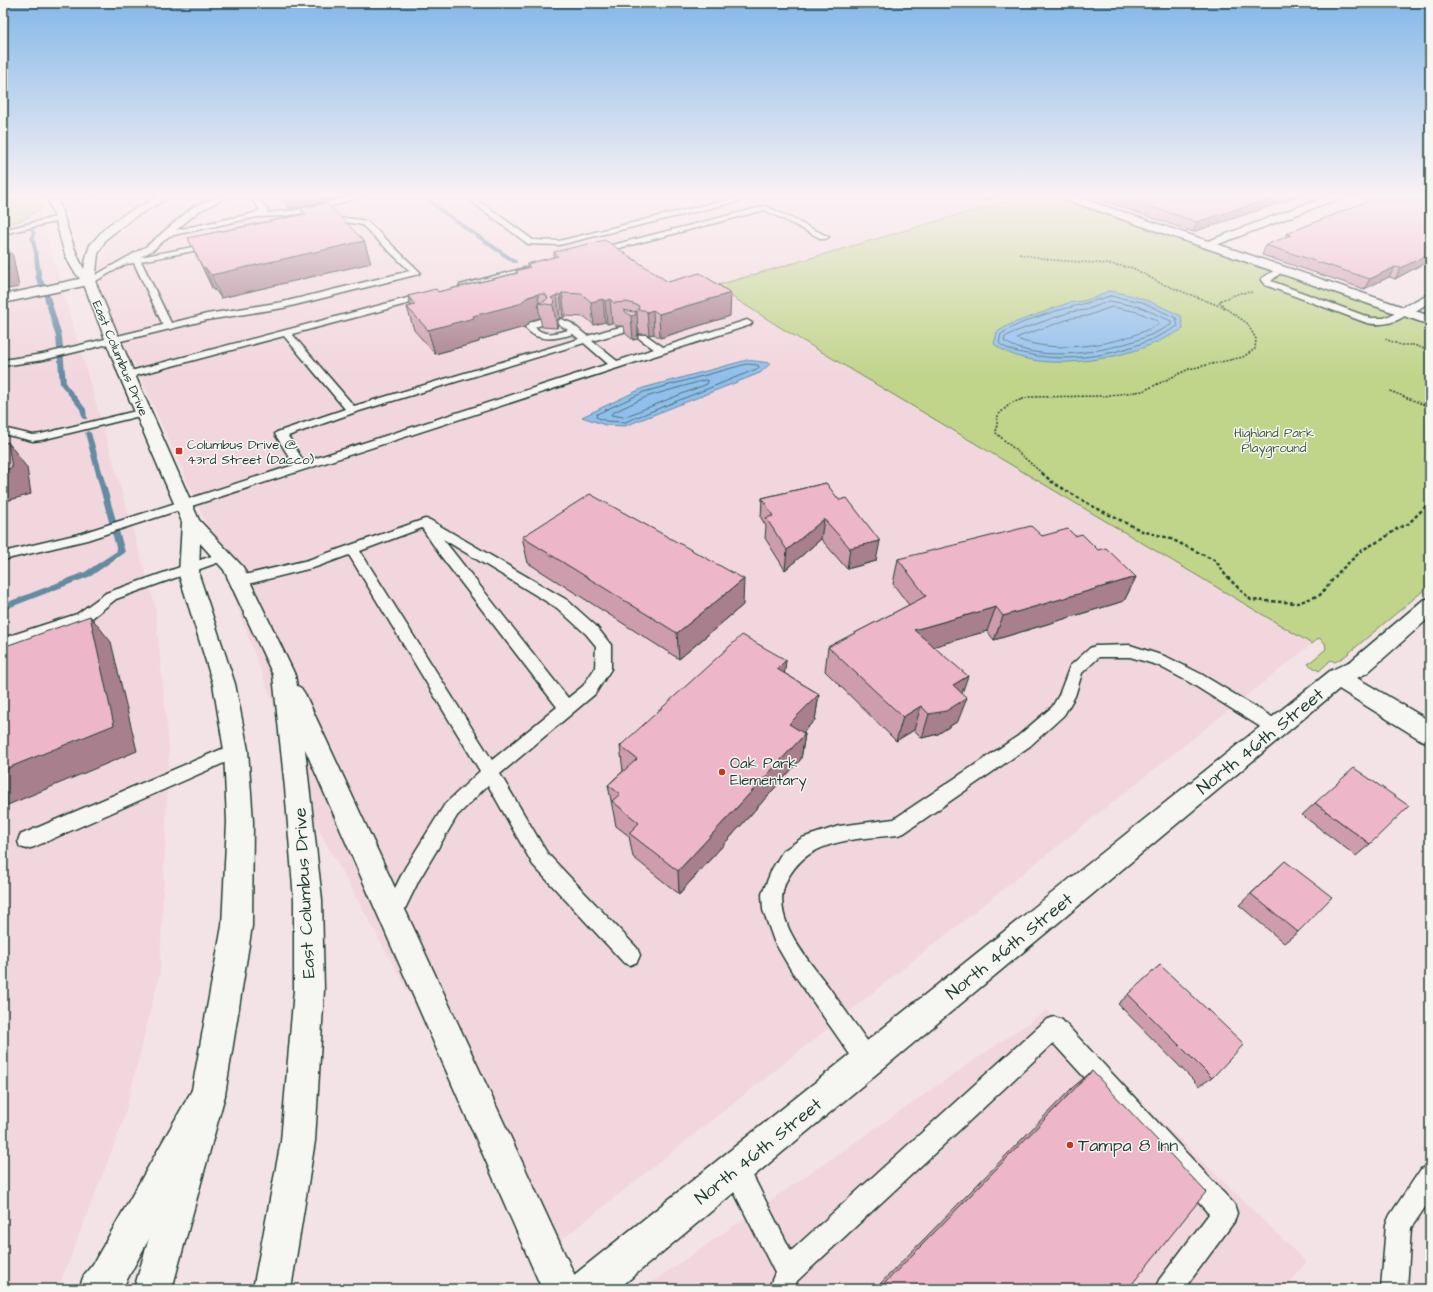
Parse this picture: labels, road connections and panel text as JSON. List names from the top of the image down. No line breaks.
{"streets":{"main road":["East Columbus Drive","North 46th Street"]},"parks":["Highland Park Playground"],"places":{"transit":["Columbus Drive @ 43rd Street (Dacco)"],"other":["Oak Park Elementary","Tampa 8 Inn"]}}
